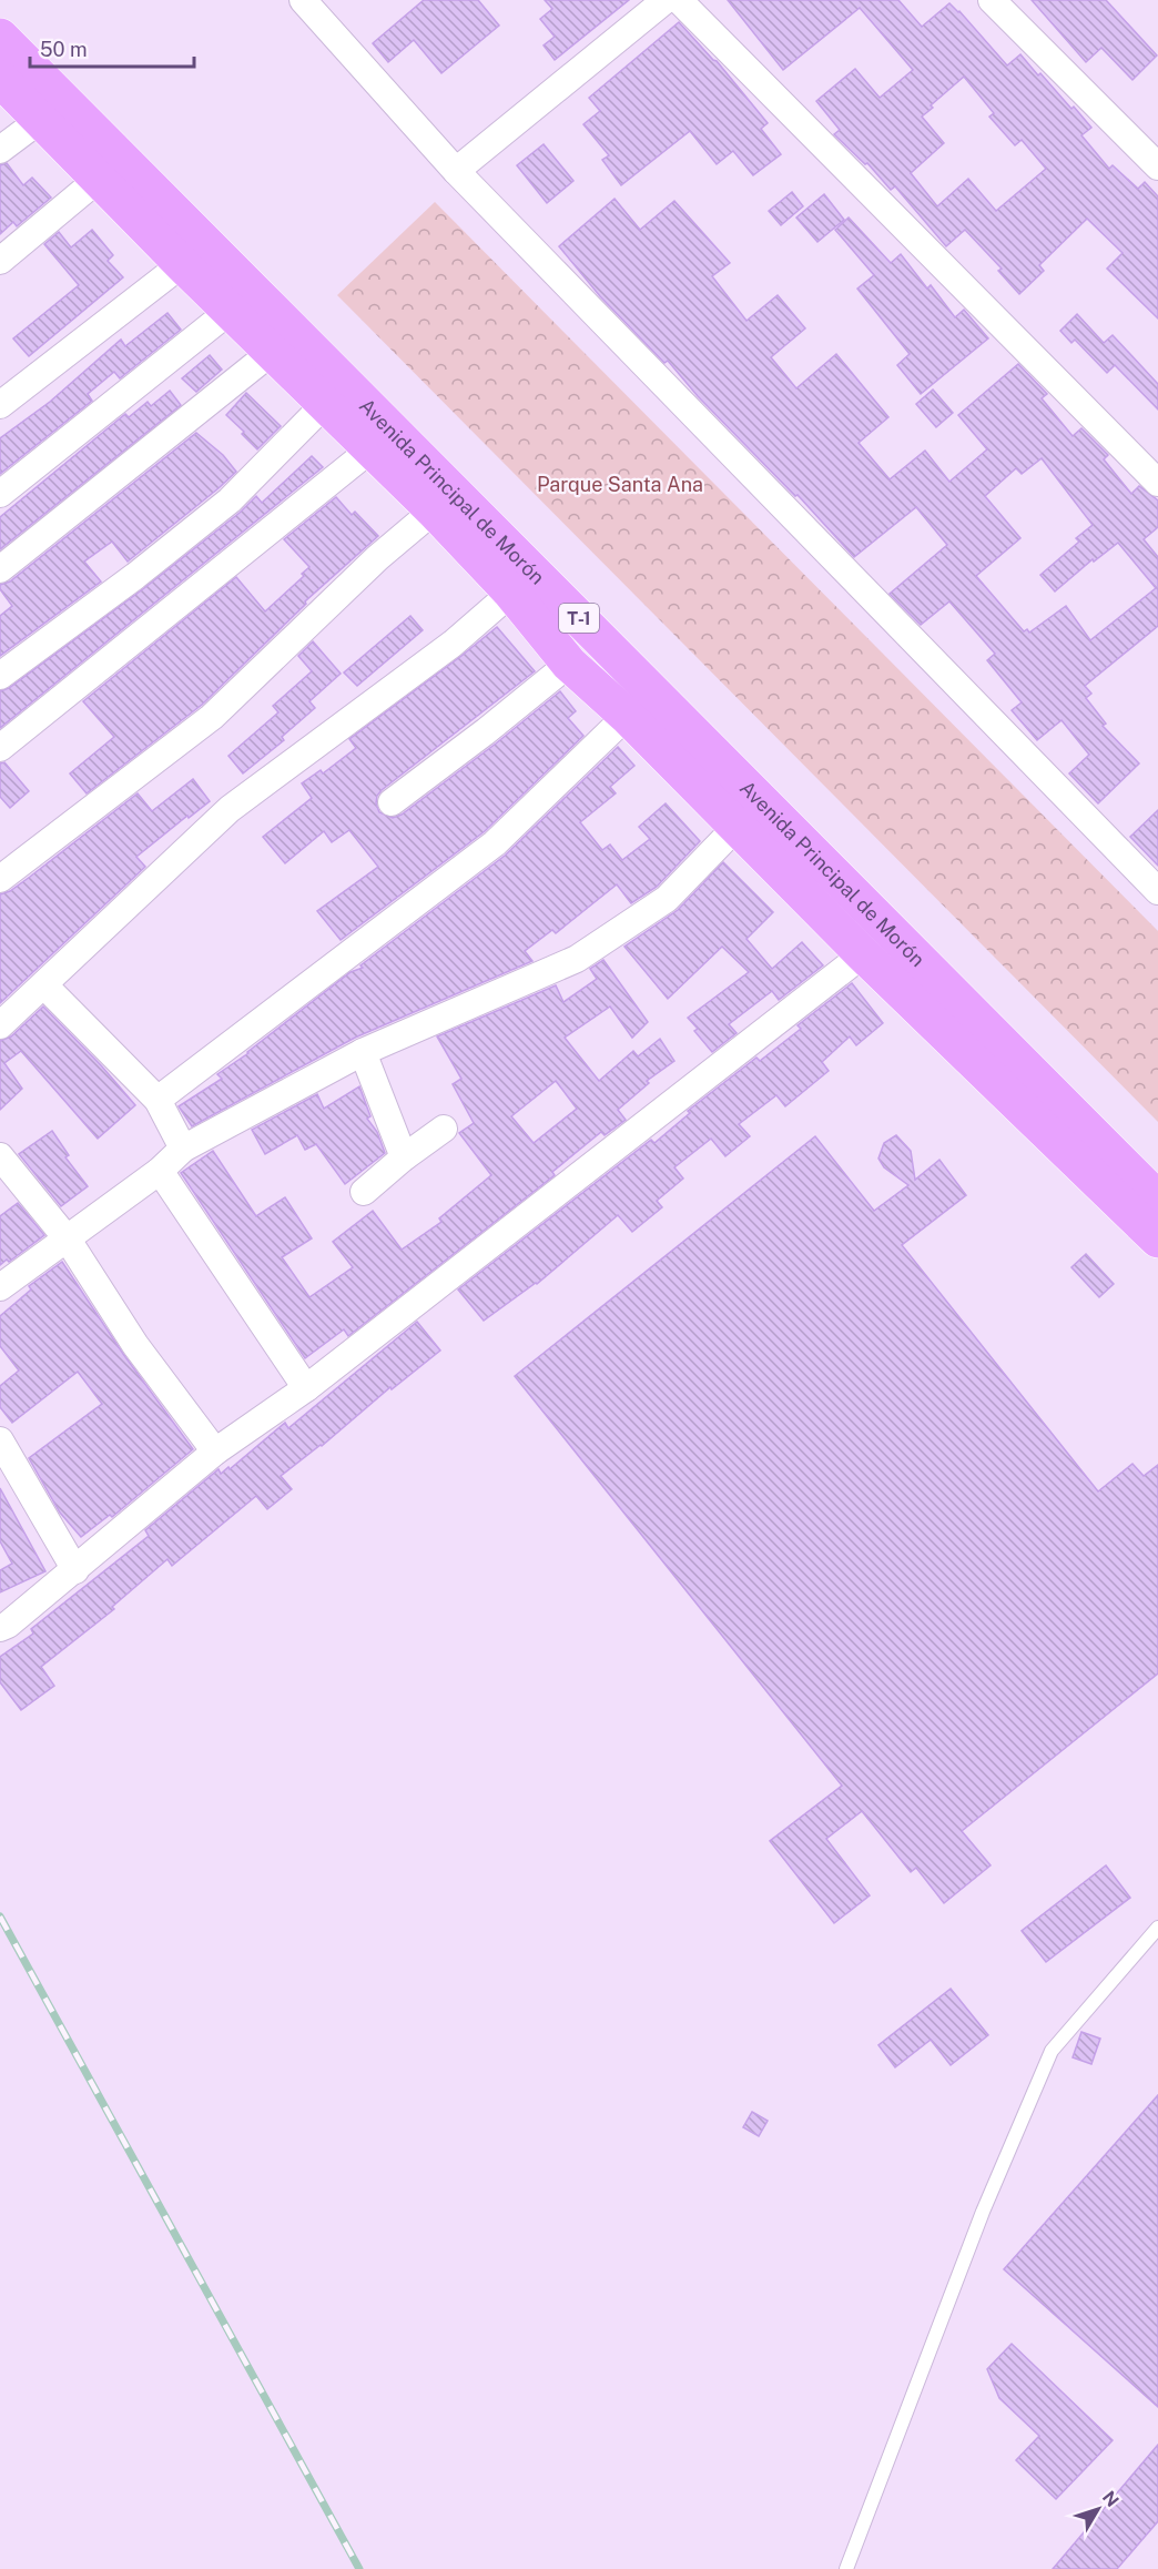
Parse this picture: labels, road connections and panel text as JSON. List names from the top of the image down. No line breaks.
{"streets":{"main road":["Avenida Principal de Morón","T-1"]},"parks":["Parque Santa Ana"],"scale_bar":"50 m","north":"top right"}
